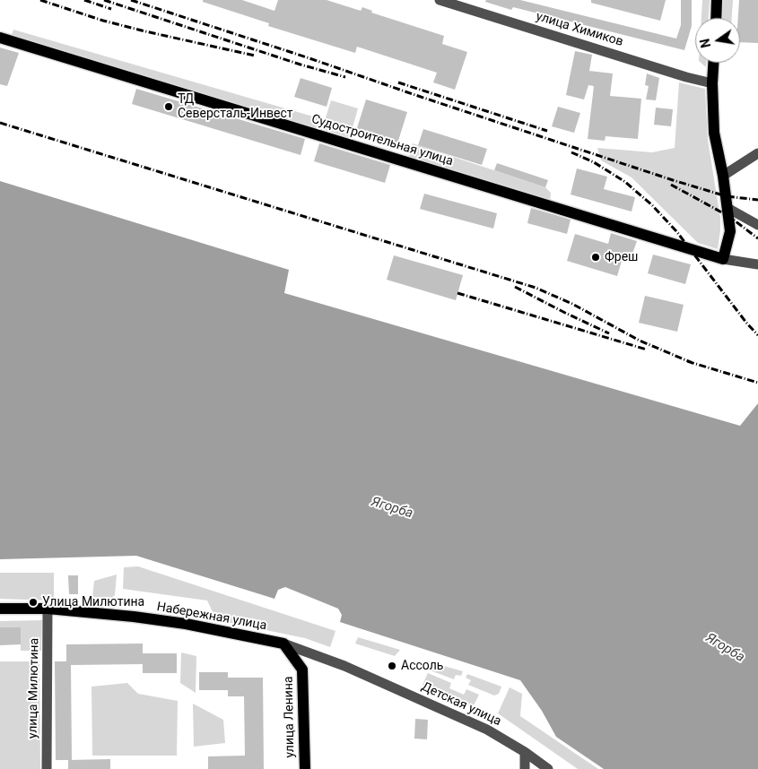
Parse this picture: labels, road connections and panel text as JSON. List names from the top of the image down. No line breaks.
{"streets":{"main road":["Судостроительная улица","Набережная улица","улица Ленина"],"street":["улица Химиков","улица Милютина","Детская улица"]},"crossings":[["Набережная улица","улица Милютина"],["Набережная улица","Детская улица"],["Набережная улица","улица Ленина"],["Детская улица","улица Ленина"]],"water":["Ягорба"],"places":["ТД Северсталь-Инвест","Фреш","Улица Милютина","Ассоль"],"north":"left"}
